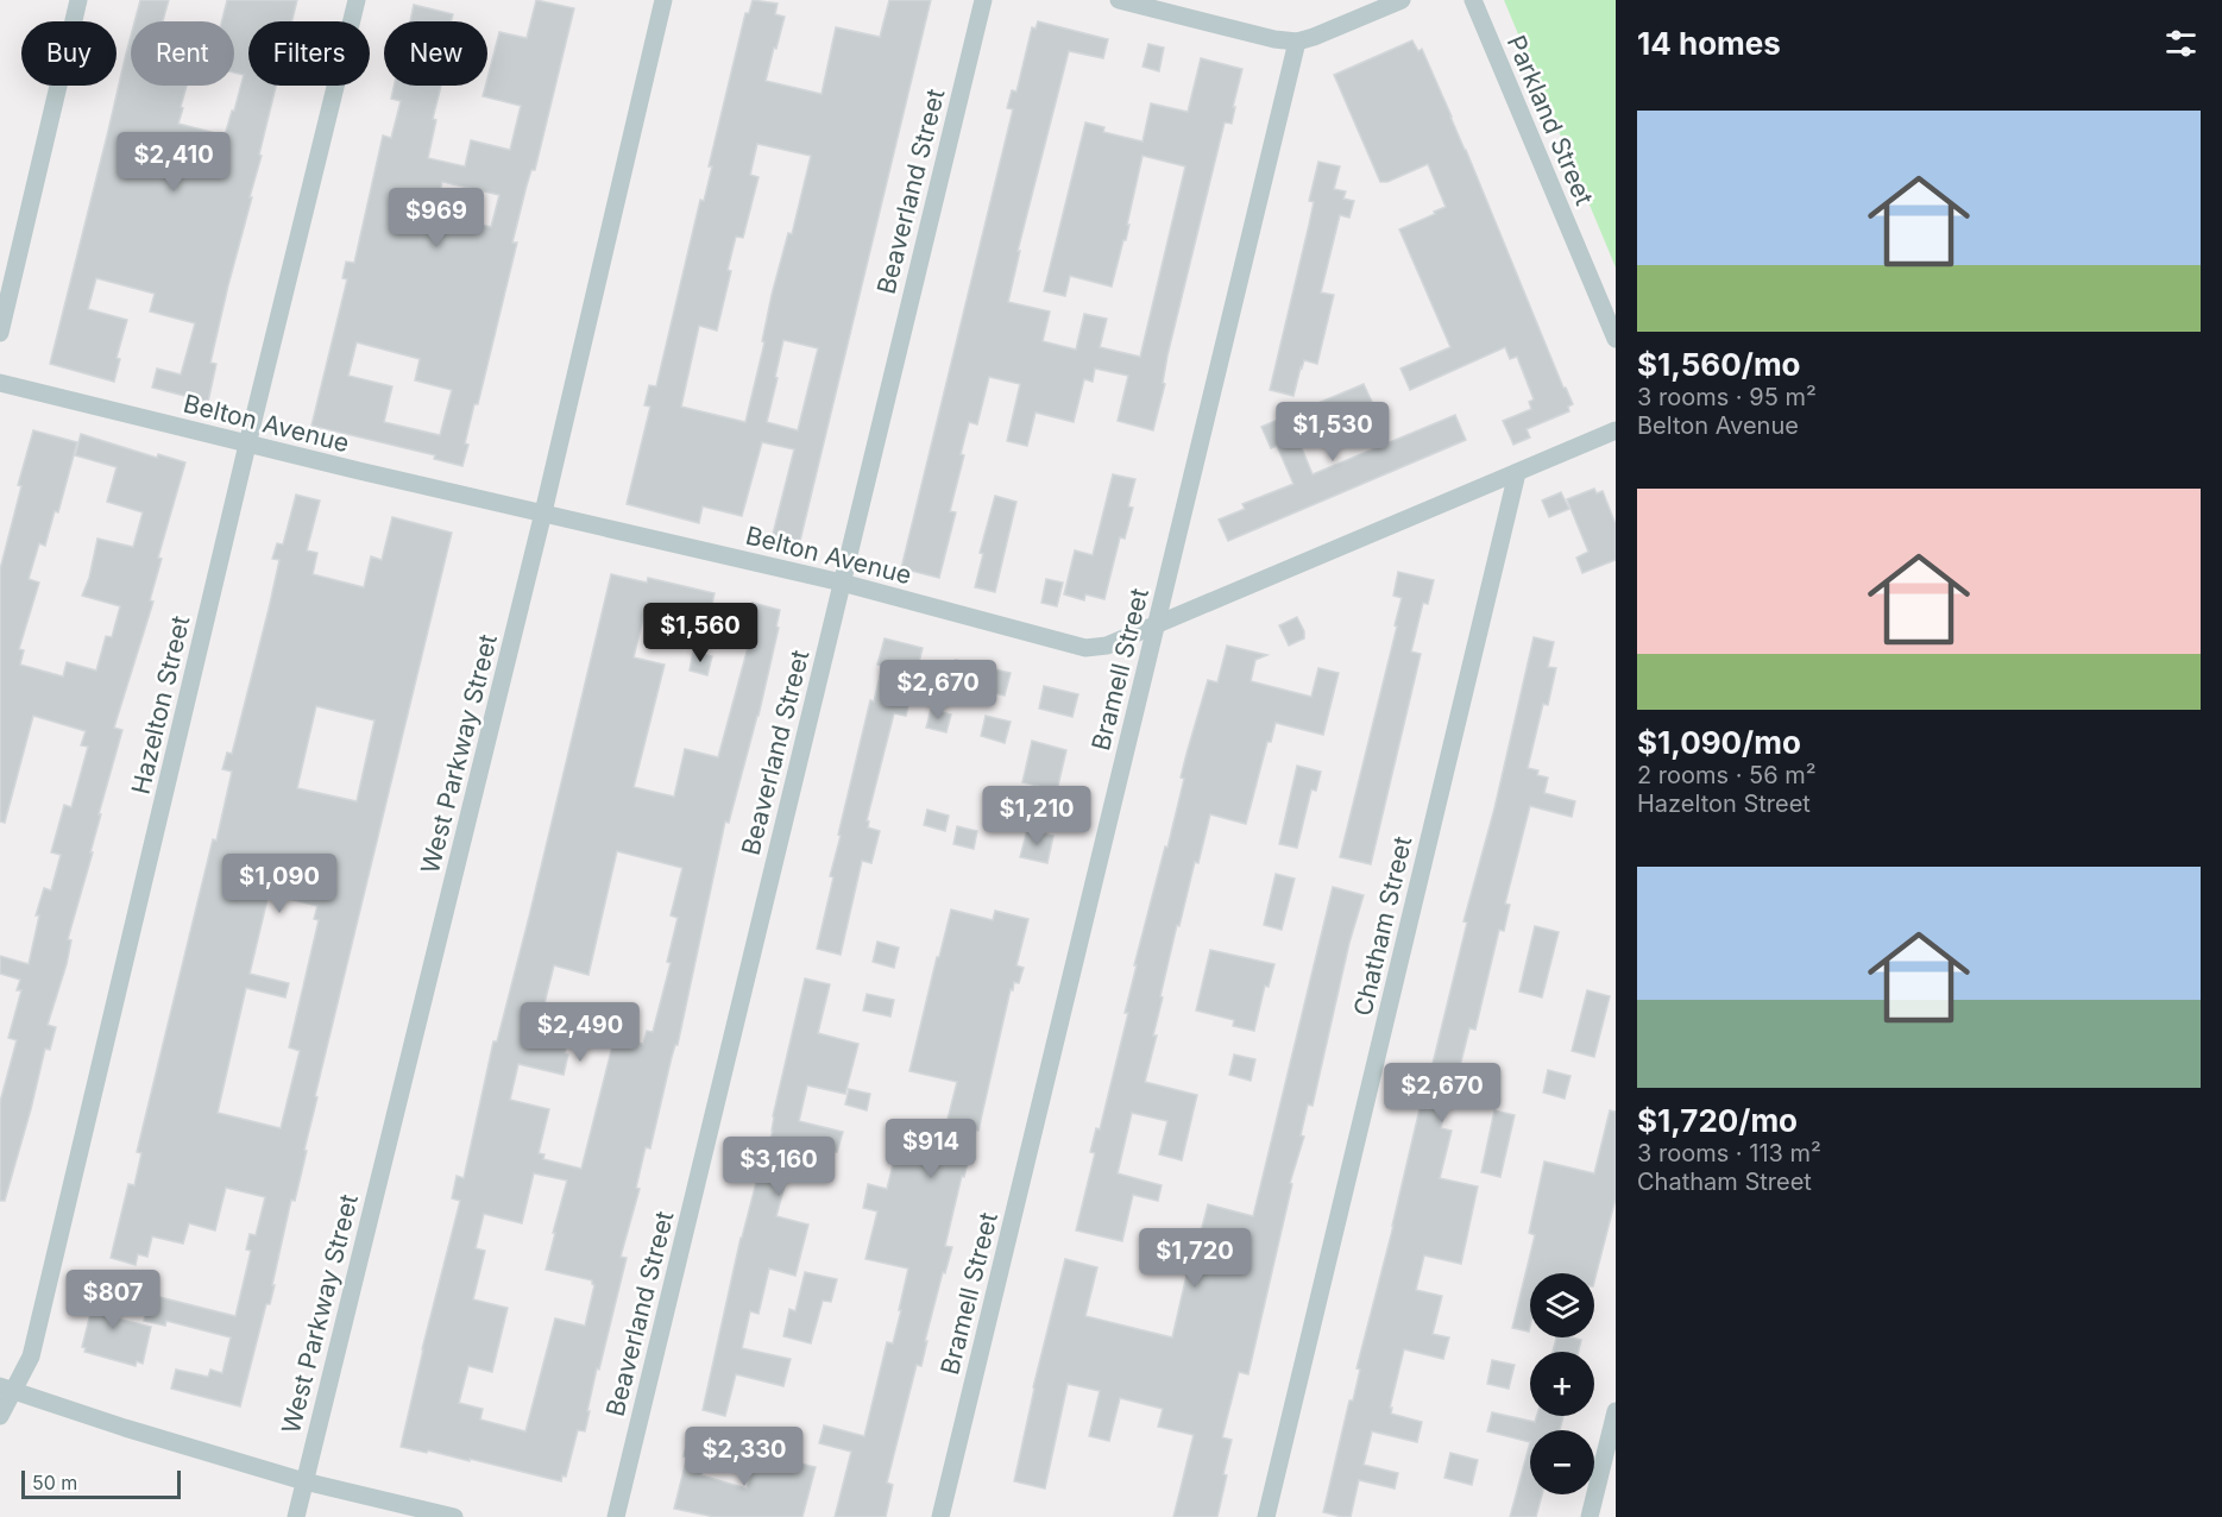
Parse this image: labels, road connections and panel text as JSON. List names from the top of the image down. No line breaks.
{"streets":{"street":["Parkland Street","Beaverland Street","Belton Avenue","Bramell Street","Hazelton Street","West Parkway Street","Chatham Street"]},"crossings":[["Beaverland Street","Belton Avenue"],["Belton Avenue","Bramell Street"],["Belton Avenue","Hazelton Street"],["Belton Avenue","West Parkway Street"],["Belton Avenue","Chatham Street"]],"scale_bar":"50 m","page":{"heading":"14 homes","chip":["Buy","Rent","Filters","New"],"list":[{"name":"$1,560/mo","note":"3 rooms · 95 m² · Belton Avenue"},{"name":"$1,090/mo","note":"2 rooms · 56 m² · Hazelton Street"},{"name":"$1,720/mo","note":"3 rooms · 113 m² · Chatham Street"}],"price":["$2,410","$969","$1,530","$1,560","$2,670","$1,210","$1,090","$2,490","$2,670","$914","$3,160","$1,720","$807","$2,330"],"map_buttons":["+","−"],"scale":"50 m"}}
